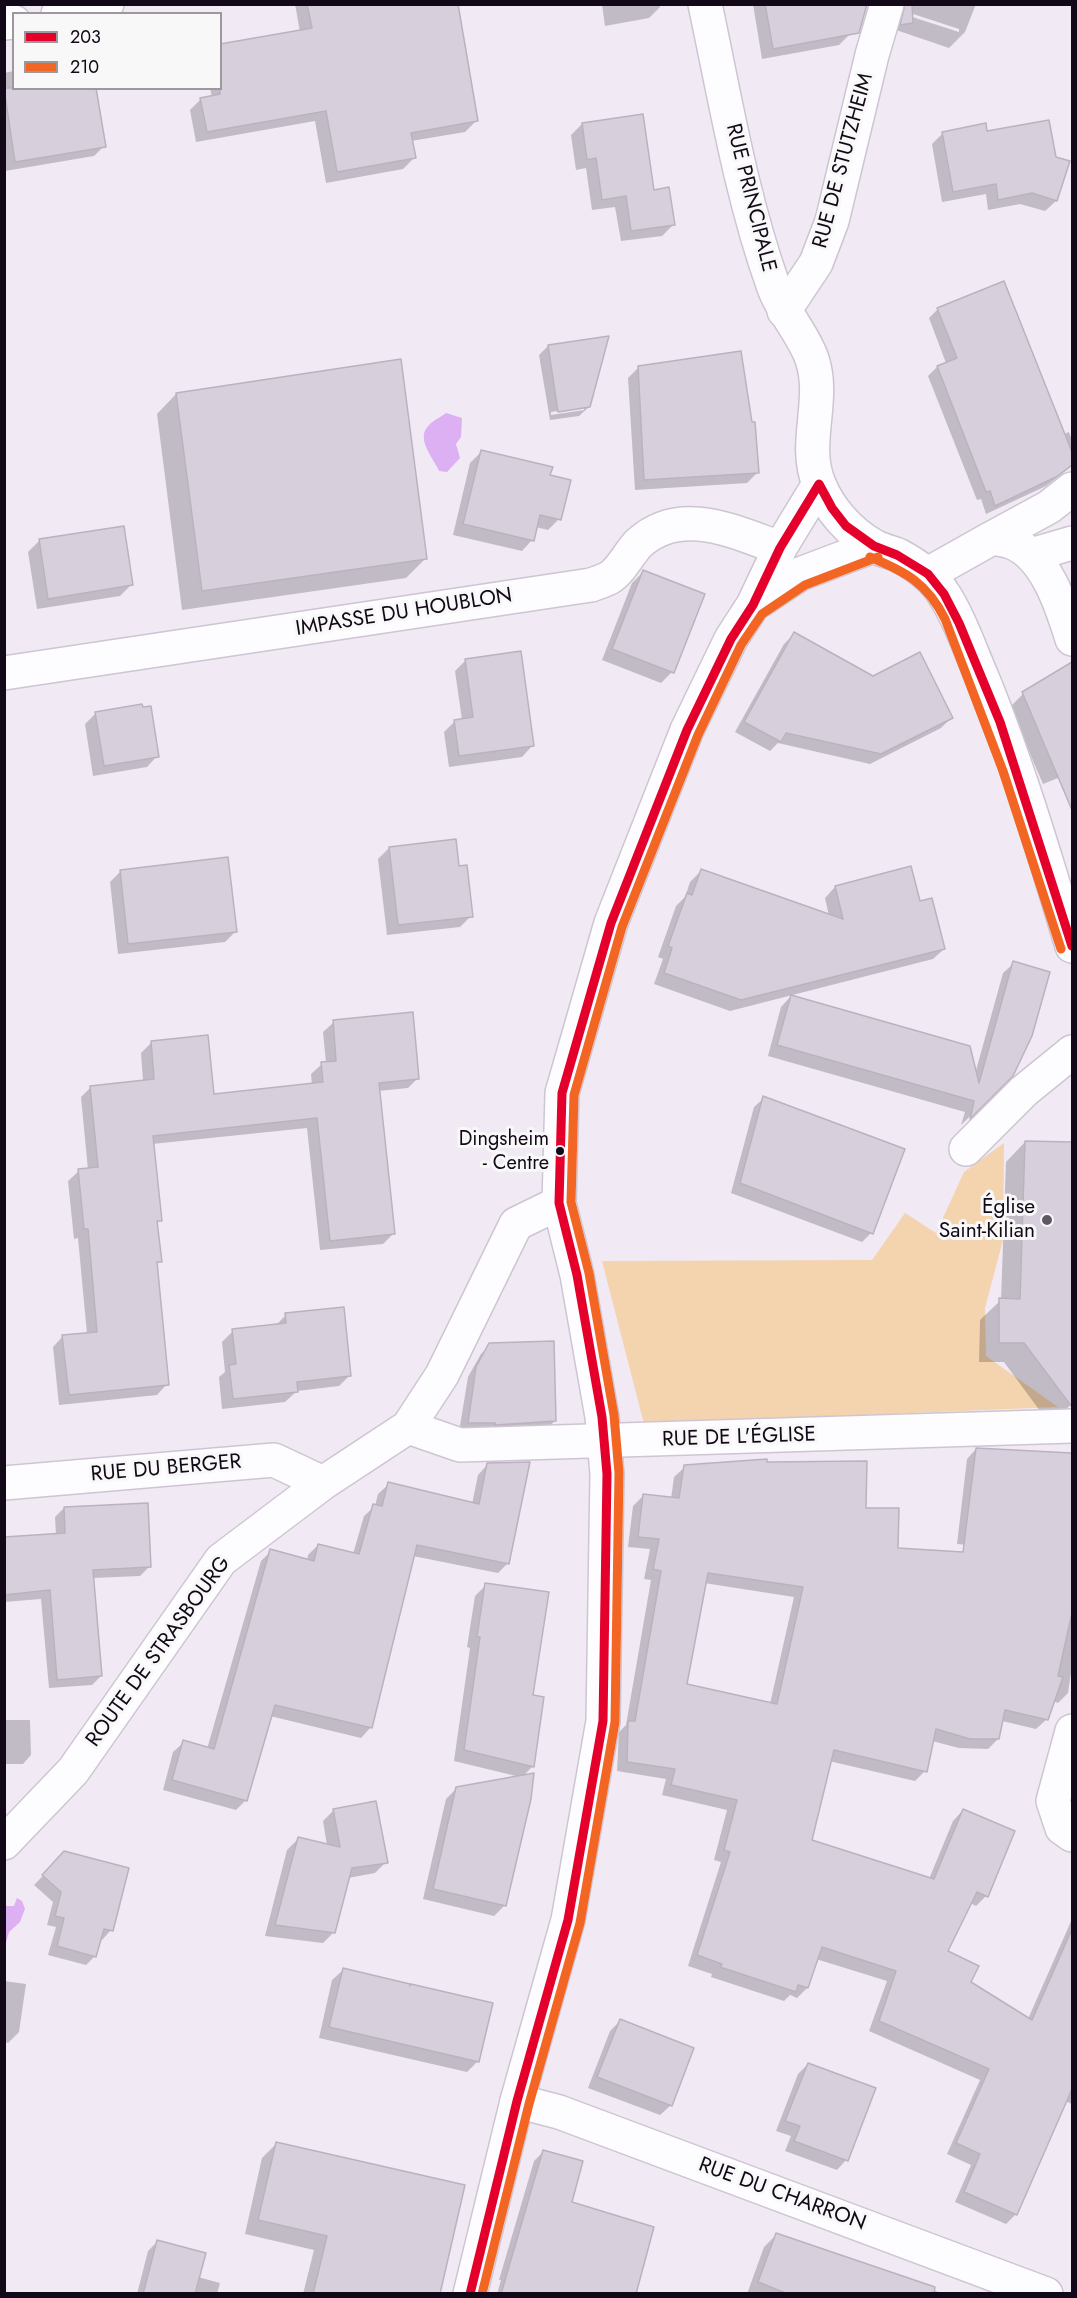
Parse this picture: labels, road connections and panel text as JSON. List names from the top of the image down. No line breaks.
{"streets":{"street":["RUE DE STUTZHEIM","RUE PRINCIPALE","IMPASSE DU HOUBLON","RUE DE L'ÉGLISE","RUE DU BERGER","ROUTE DE STRASBOURG","RUE DU CHARRON"]},"crossings":[["RUE DE STUTZHEIM","RUE PRINCIPALE"],["RUE DE L'ÉGLISE","ROUTE DE STRASBOURG"],["RUE DU BERGER","ROUTE DE STRASBOURG"]],"places":["Dingsheim - Centre","Église Saint-Kilian"],"lines":["transit line 203","transit line 210"],"legend":["203","210"]}
